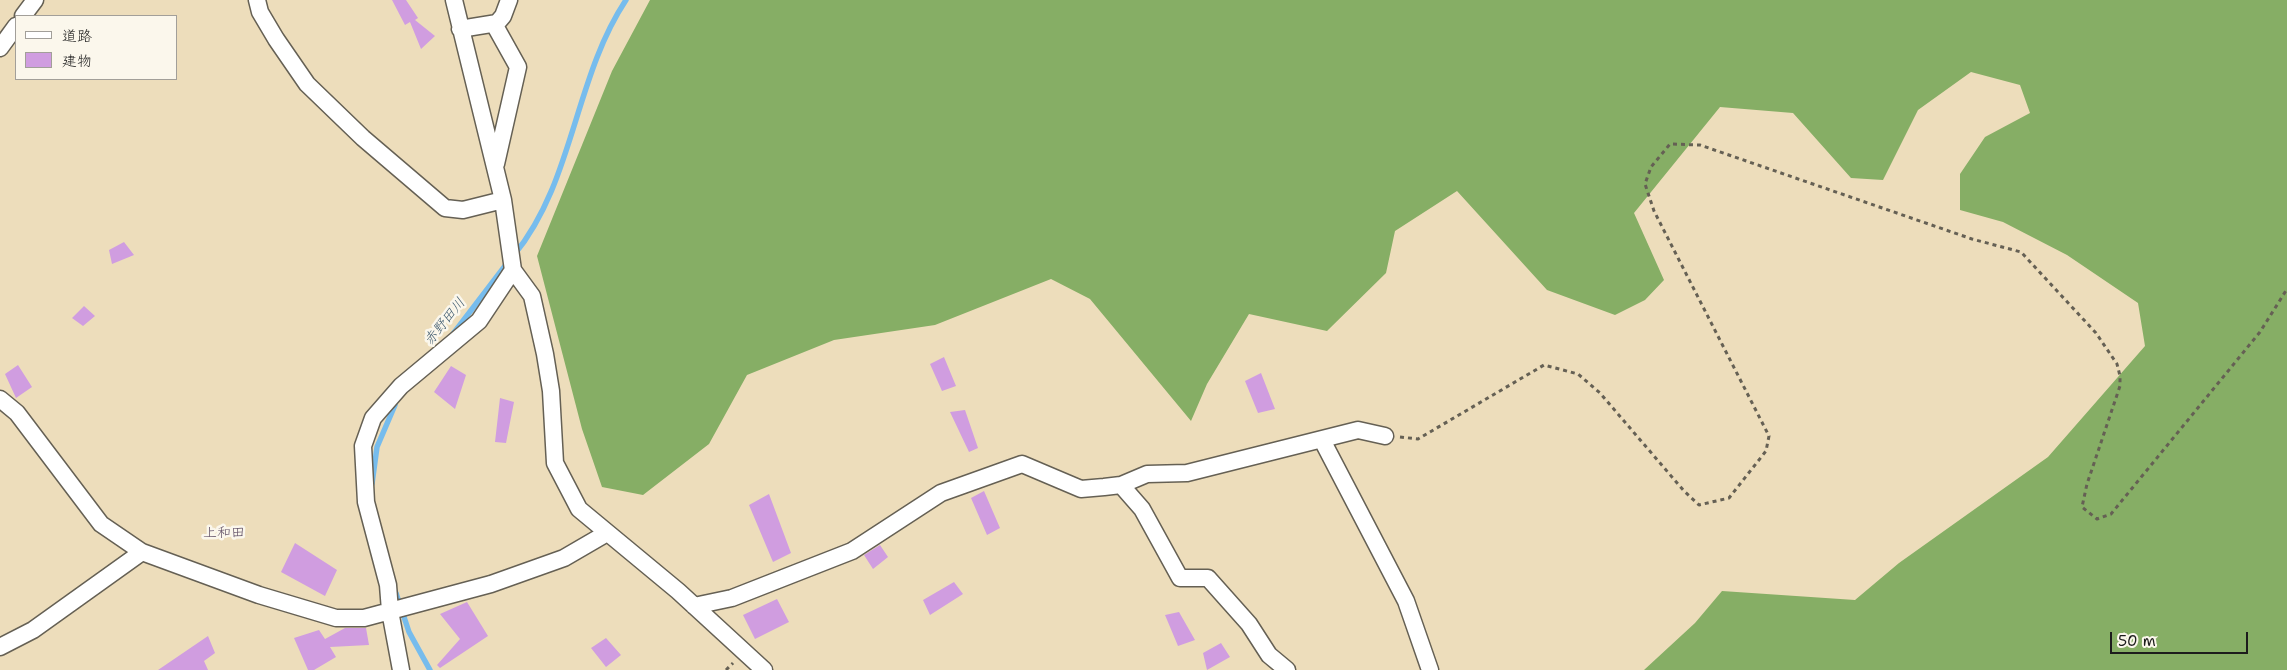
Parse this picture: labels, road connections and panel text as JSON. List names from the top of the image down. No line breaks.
{"districts":["上和田"],"water":["赤野田川"],"legend":["道路","建物"],"scale_bar":"50 m"}
